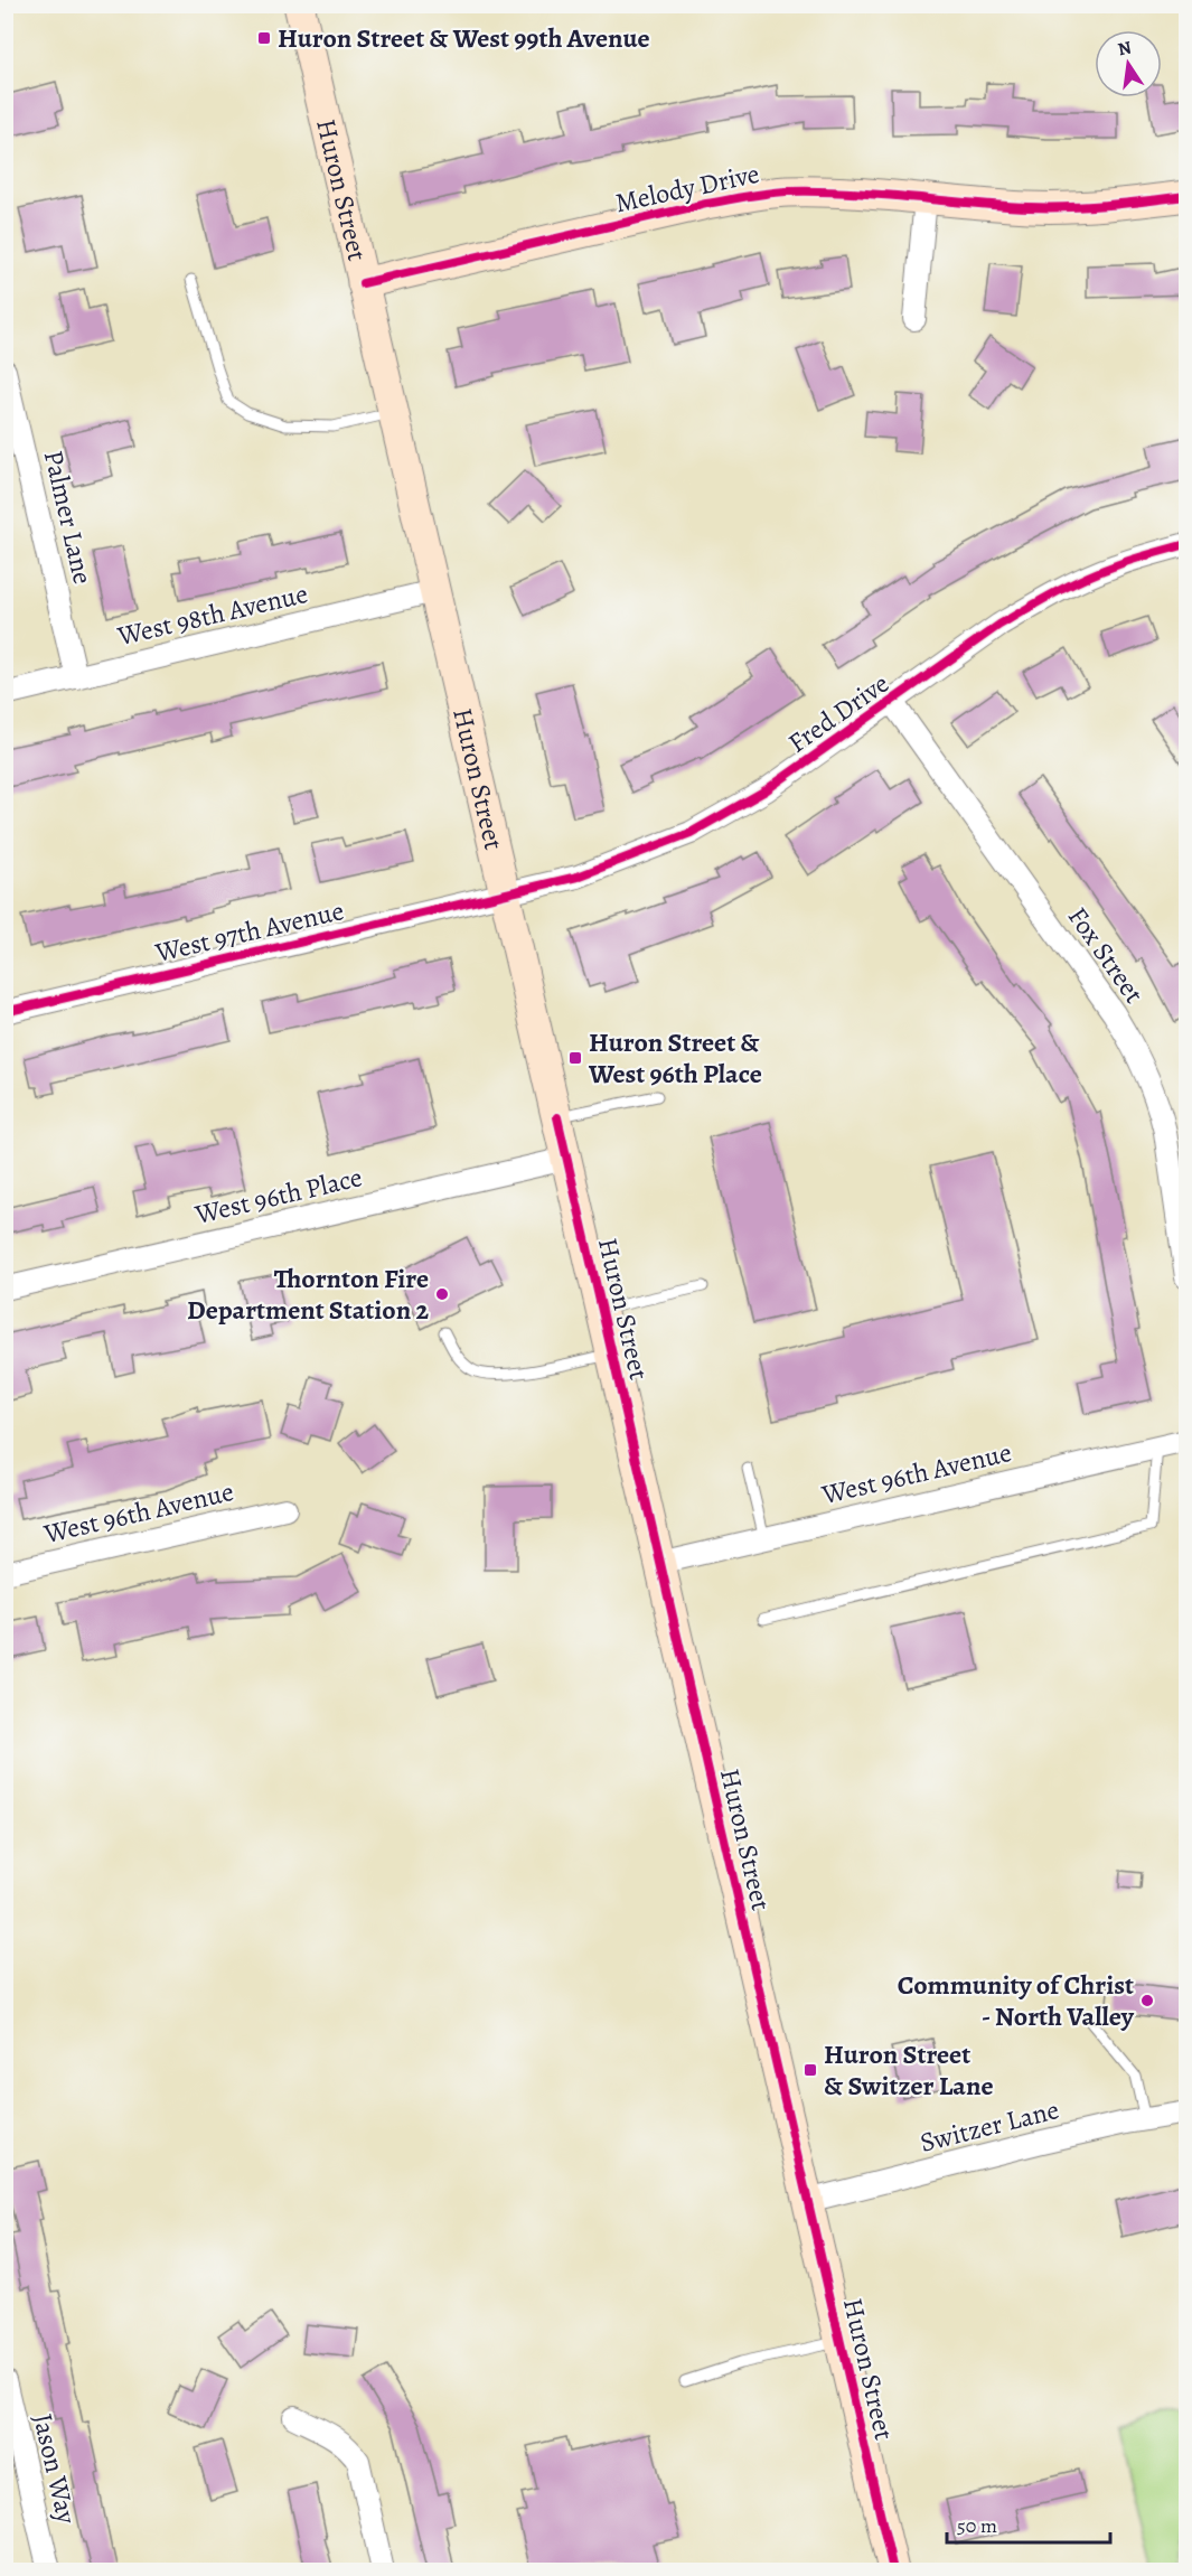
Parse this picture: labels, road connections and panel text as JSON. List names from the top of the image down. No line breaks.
{"streets":{"main road":["Melody Drive","Huron Street"],"street":["Palmer Lane","West 98th Avenue","Fred Drive","West 97th Avenue","Fox Street","West 96th Place","West 96th Avenue","Switzer Lane","Jason Way"]},"crossings":[["Melody Drive","Huron Street"],["Huron Street","West 98th Avenue"],["Huron Street","Fred Drive"],["Huron Street","West 97th Avenue"],["Huron Street","West 96th Place"],["Huron Street","West 96th Avenue"],["Huron Street","Switzer Lane"],["Palmer Lane","West 98th Avenue"],["Fred Drive","West 97th Avenue"],["Fred Drive","Fox Street"]],"places":{"transit":["Huron Street & West 99th Avenue","Huron Street & West 96th Place","Huron Street & Switzer Lane"],"other":["Thornton Fire Department Station 2","Community of Christ - North Valley"]},"scale_bar":"50 m","north":"top"}
